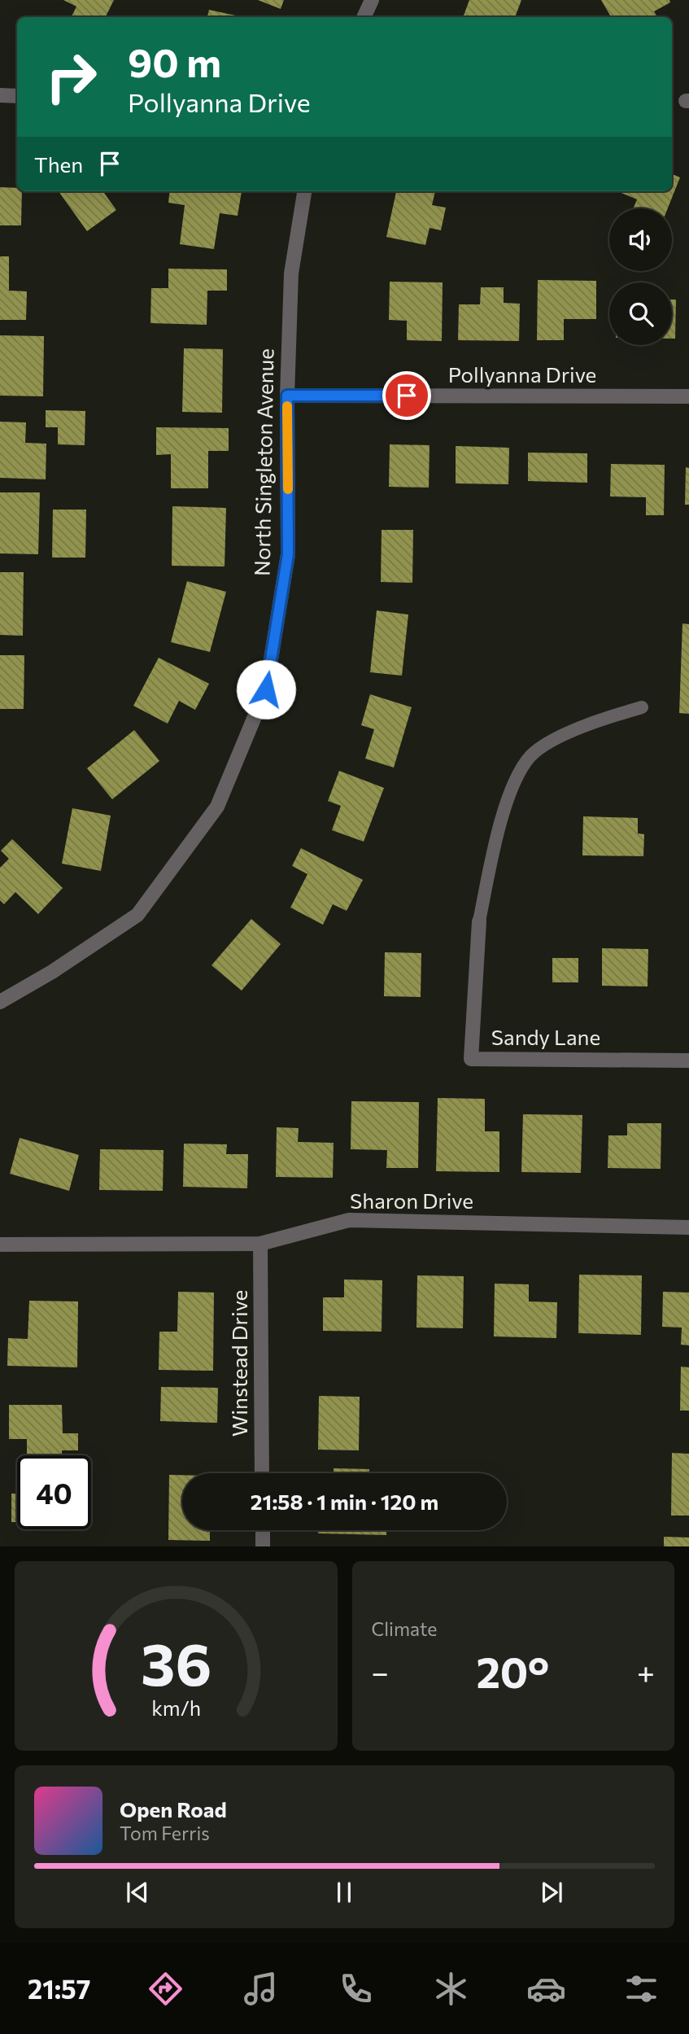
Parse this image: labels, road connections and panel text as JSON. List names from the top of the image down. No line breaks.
{"streets":{"street":["Pollyanna Drive","North Singleton Avenue","Sandy Lane","Sharon Drive","Winstead Drive"]},"crossings":[["Pollyanna Drive","North Singleton Avenue"],["Sharon Drive","Winstead Drive"]],"page":{"turn":["90 m","Pollyanna Drive"],"then":"Then","limit":"40","trip":"21:58 · 1 min · 120 m","tile":"Climate","heat":["−","20°","+"],"song":["Open Road","Tom Ferris"],"tabs":"21:57","gauge":["36","km/h"]}}
